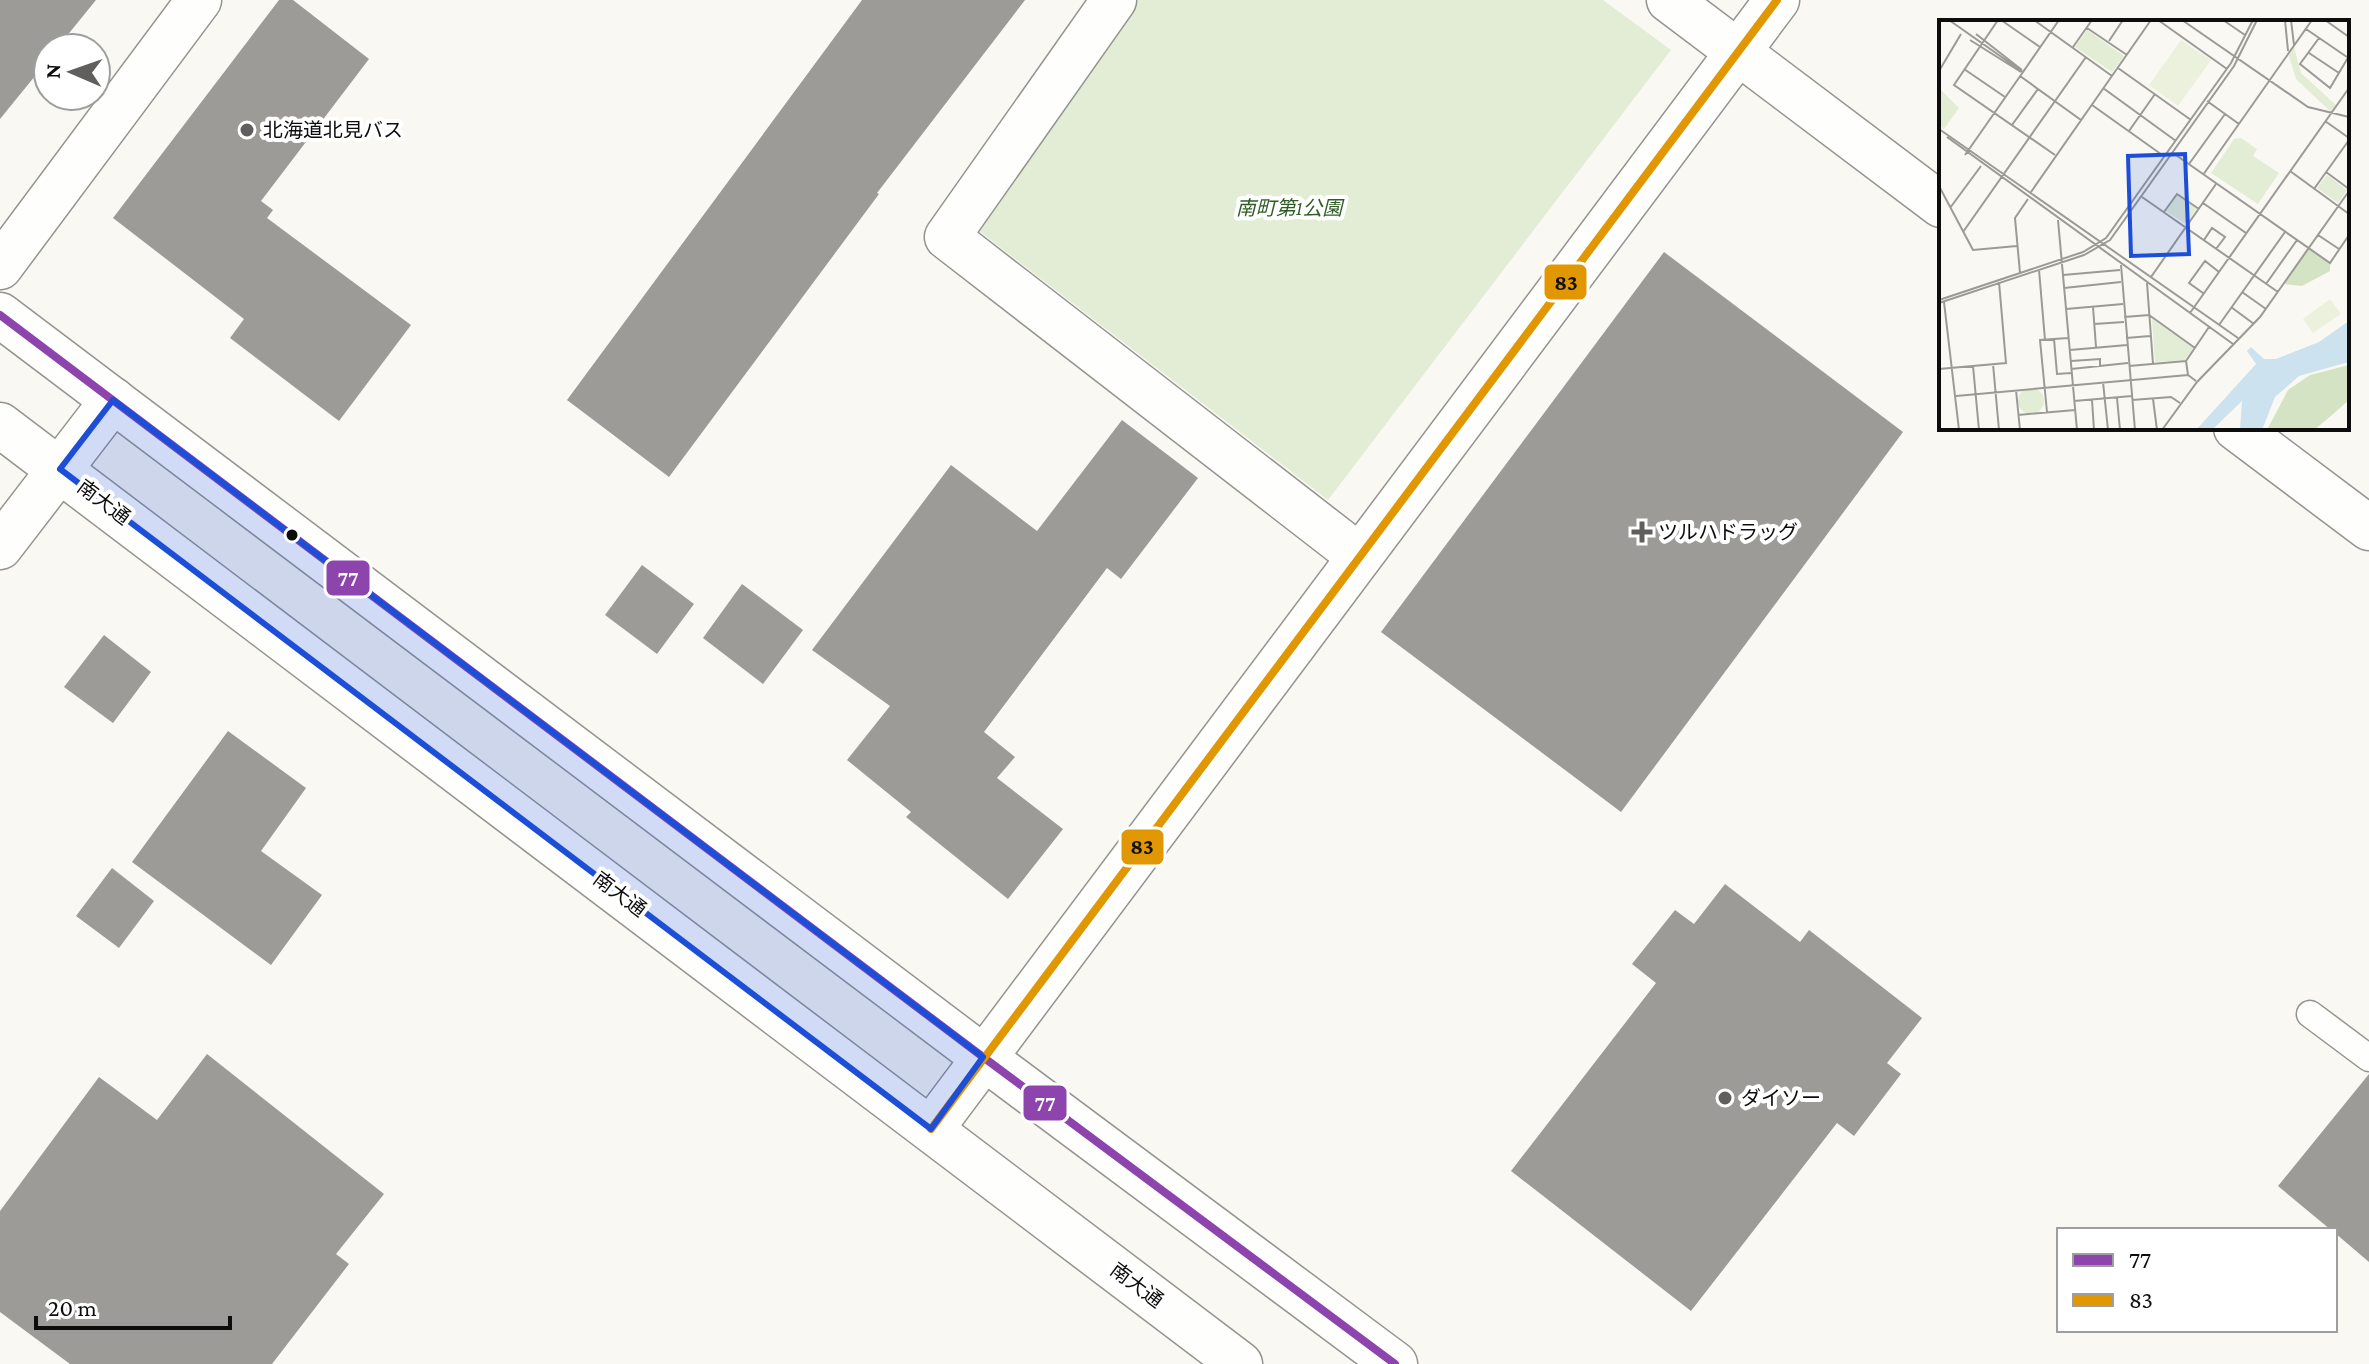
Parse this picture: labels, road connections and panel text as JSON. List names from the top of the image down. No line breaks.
{"streets":{"street":["南大通"]},"parks":["南町第1公園"],"places":{"other":["北海道北見バス","ダイソー"],"health":["ツルハドラッグ"]},"lines":["transit line 83","transit line 77"],"legend":["77","83"],"scale_bar":"20 m","north":"left"}
